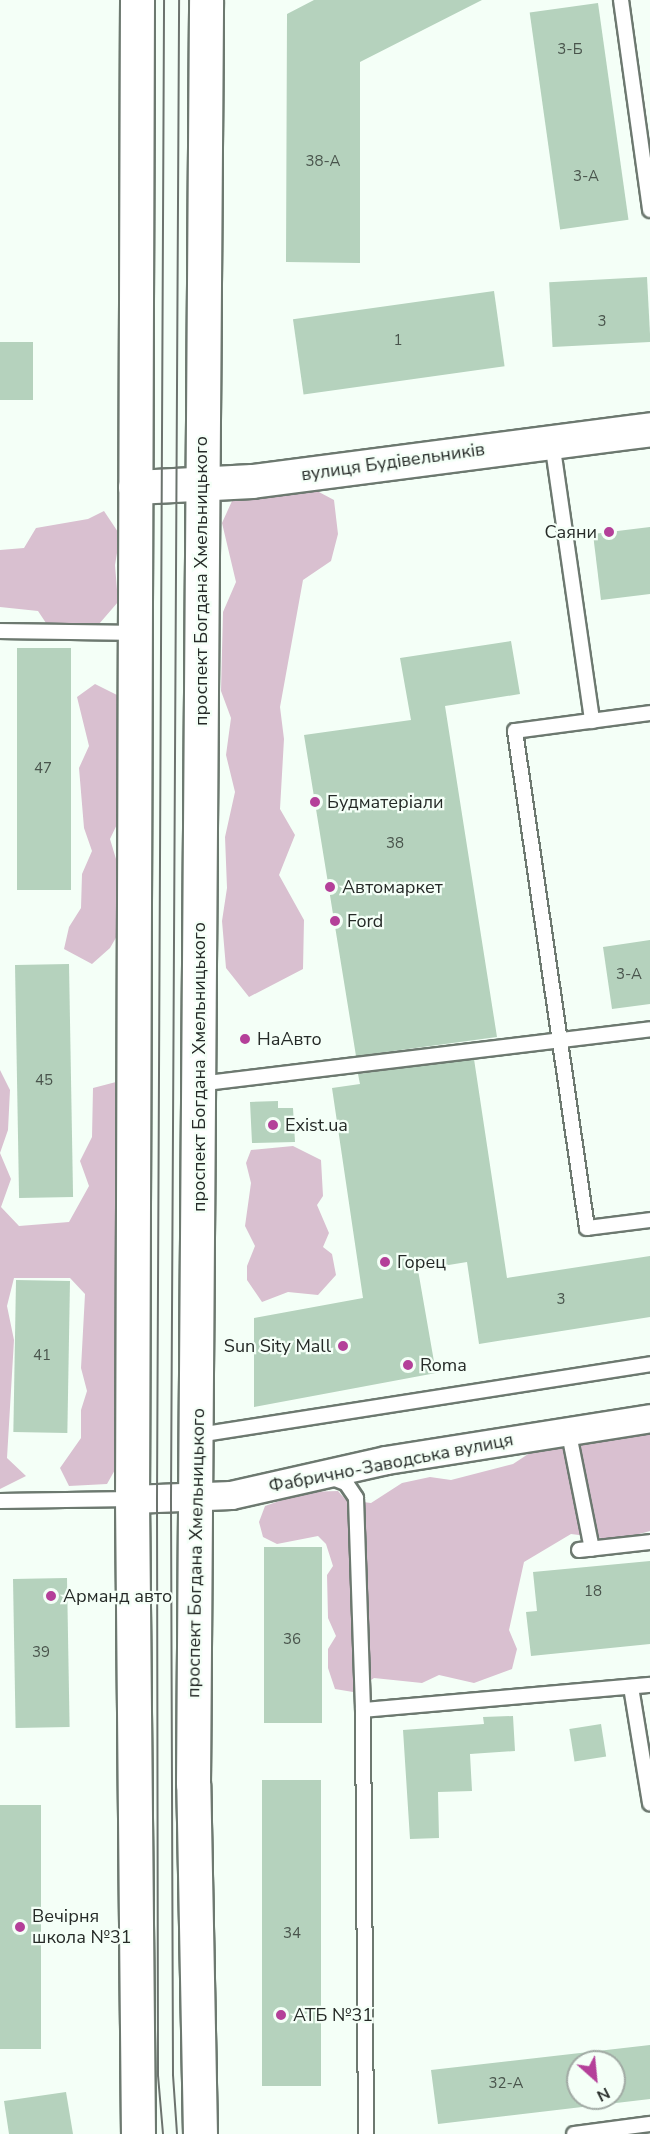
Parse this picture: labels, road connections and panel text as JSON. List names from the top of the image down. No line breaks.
{"streets":{"main road":["вулиця Будівельників","проспект Богдана Хмельницького"],"street":["Фабрично-Заводська вулиця"]},"crossings":[["вулиця Будівельників","проспект Богдана Хмельницького"],["проспект Богдана Хмельницького","Фабрично-Заводська вулиця"]],"places":["Саяни","Будматеріали","Автомаркет","Ford","НаАвто","Exist.ua","Горец","Sun Sity Mall","Roma","Арманд авто","Вечірня школа №31","АТБ №31"],"house_numbers":["3-Б","38-А","3-А","3","1","47","38","3-А","45","3","41","18","36","39","34","32-А"],"north":"bottom right"}
